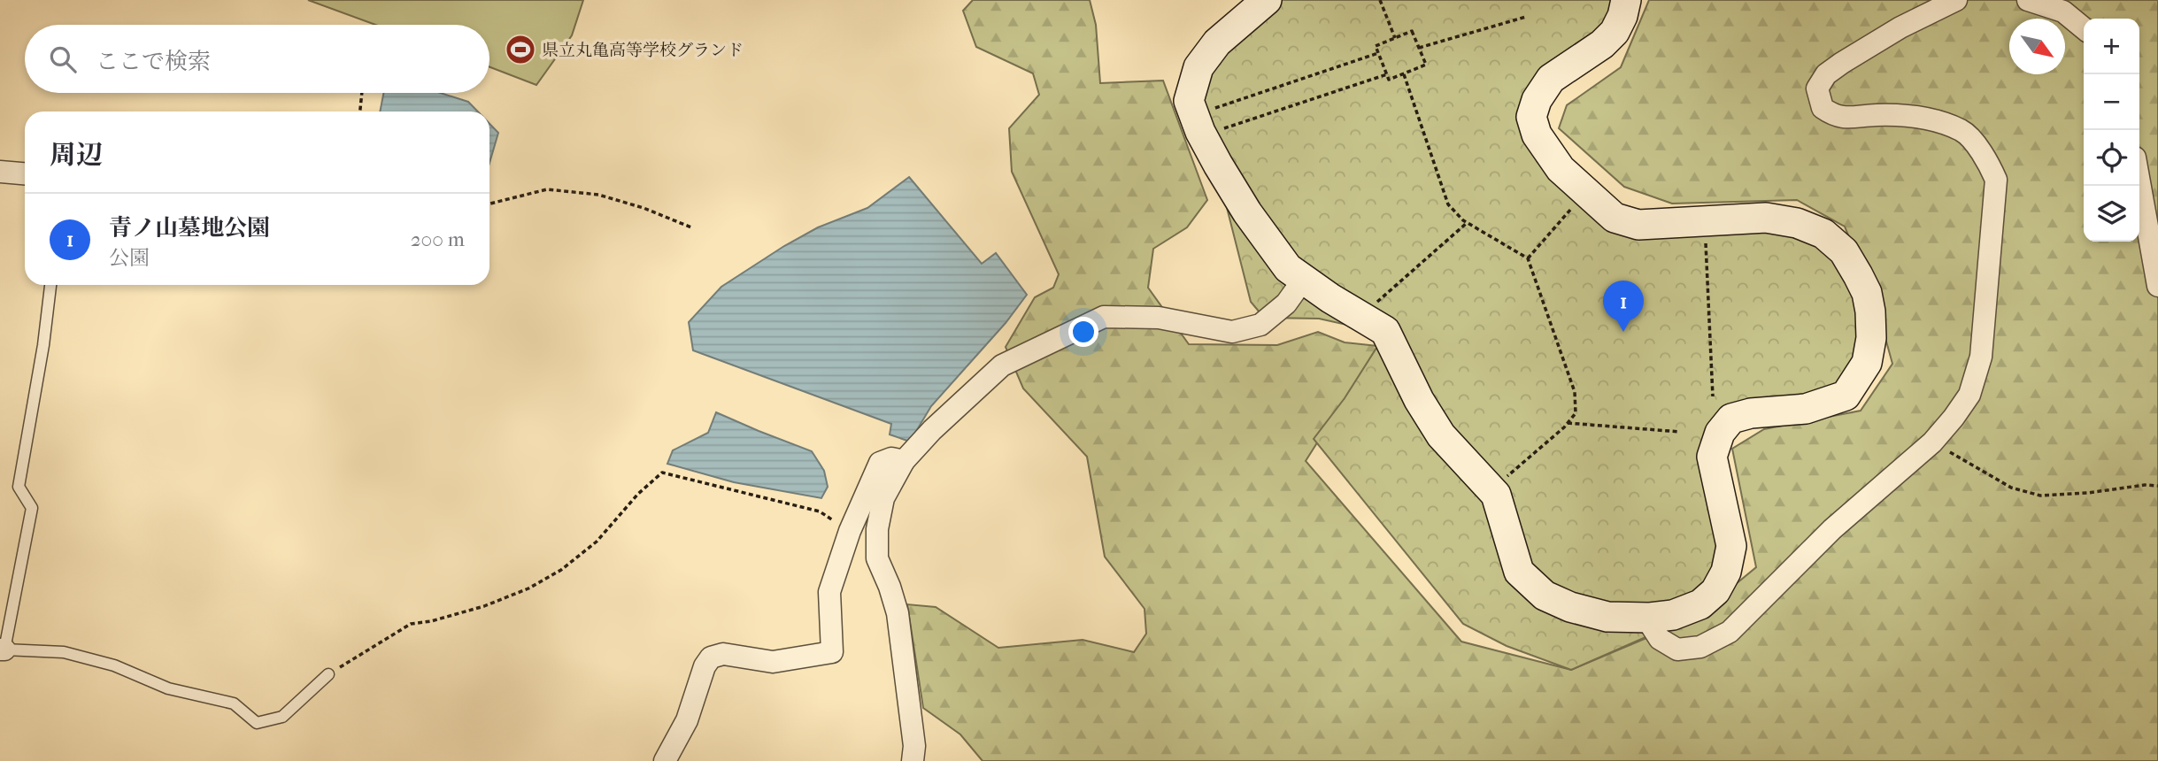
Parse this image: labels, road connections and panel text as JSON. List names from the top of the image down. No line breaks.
{"places":{"sports":["県立丸亀高等学校グランド"]},"north":"bottom right","page":{"map_buttons":["+","−"],"search":"ここで検索","heading":"周辺","list":[{"mark":"1","name":"青ノ山墓地公園","note":"公園","value":"200 m"}],"pins":"1"}}
